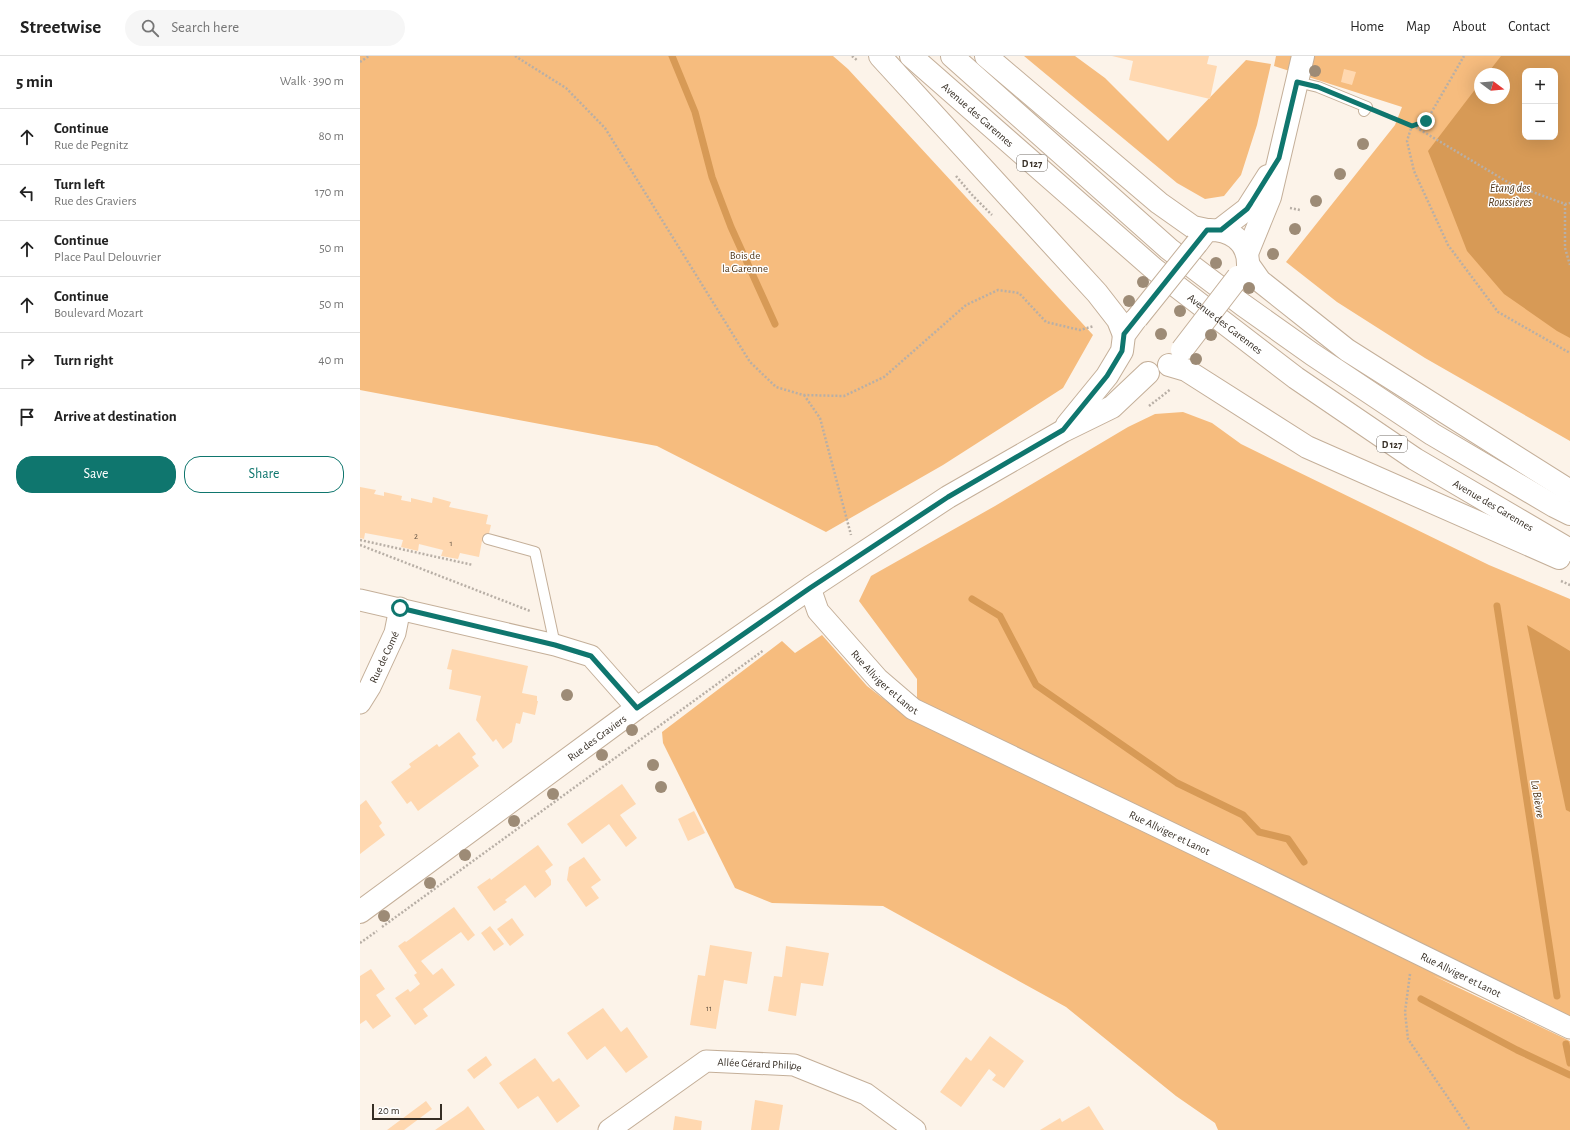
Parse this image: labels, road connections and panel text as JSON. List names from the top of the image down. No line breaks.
{"streets":{"main road":["Avenue des Garennes","D 127","Rue des Graviers"],"street":["Rue de Comé","Rue Allviger et Lanot","Allée Gérard Philipe"]},"crossings":[["Rue Allviger et Lanot","Rue des Graviers"]],"water":["Étang des Roussières","La Bièvre"],"parks":["Bois de la Garenne"],"house_numbers":["2","1","11"],"scale_bar":"20 m","north":"right","page":{"header":"Streetwise","search":"Search here","nav":["Home","Map","About","Contact"],"heading":["5 min","Walk · 390 m"],"map_buttons":["+","−"],"list":[["Continue","Rue de Pegnitz","80 m"],["Turn left","Rue des Graviers","170 m"],["Continue","Place Paul Delouvrier","50 m"],["Continue","Boulevard Mozart","50 m"],["Turn right","40 m"],"Arrive at destination"],"buttons":["Save","Share"],"scale":"20 m"}}
